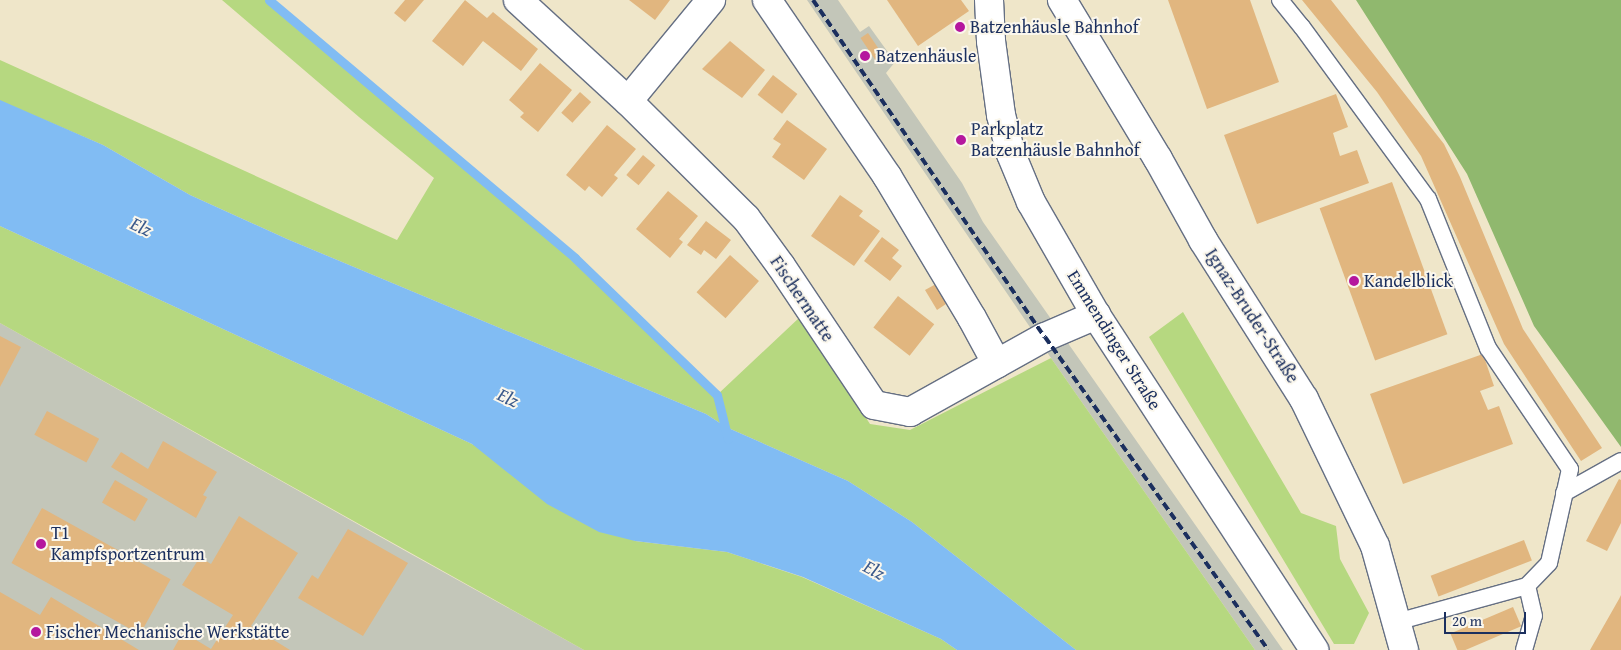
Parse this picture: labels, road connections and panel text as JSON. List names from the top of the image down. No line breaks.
{"streets":{"street":["Fischermatte","Ignaz-Bruder-Straße","Emmendinger Straße"]},"crossings":[["Fischermatte","Emmendinger Straße"]],"water":["Elz"],"places":["Batzenhäusle Bahnhof","Batzenhäusle","Parkplatz Batzenhäusle Bahnhof","Kandelblick","T1 Kampfsportzentrum","Fischer Mechanische Werkstätte"],"scale_bar":"20 m"}
